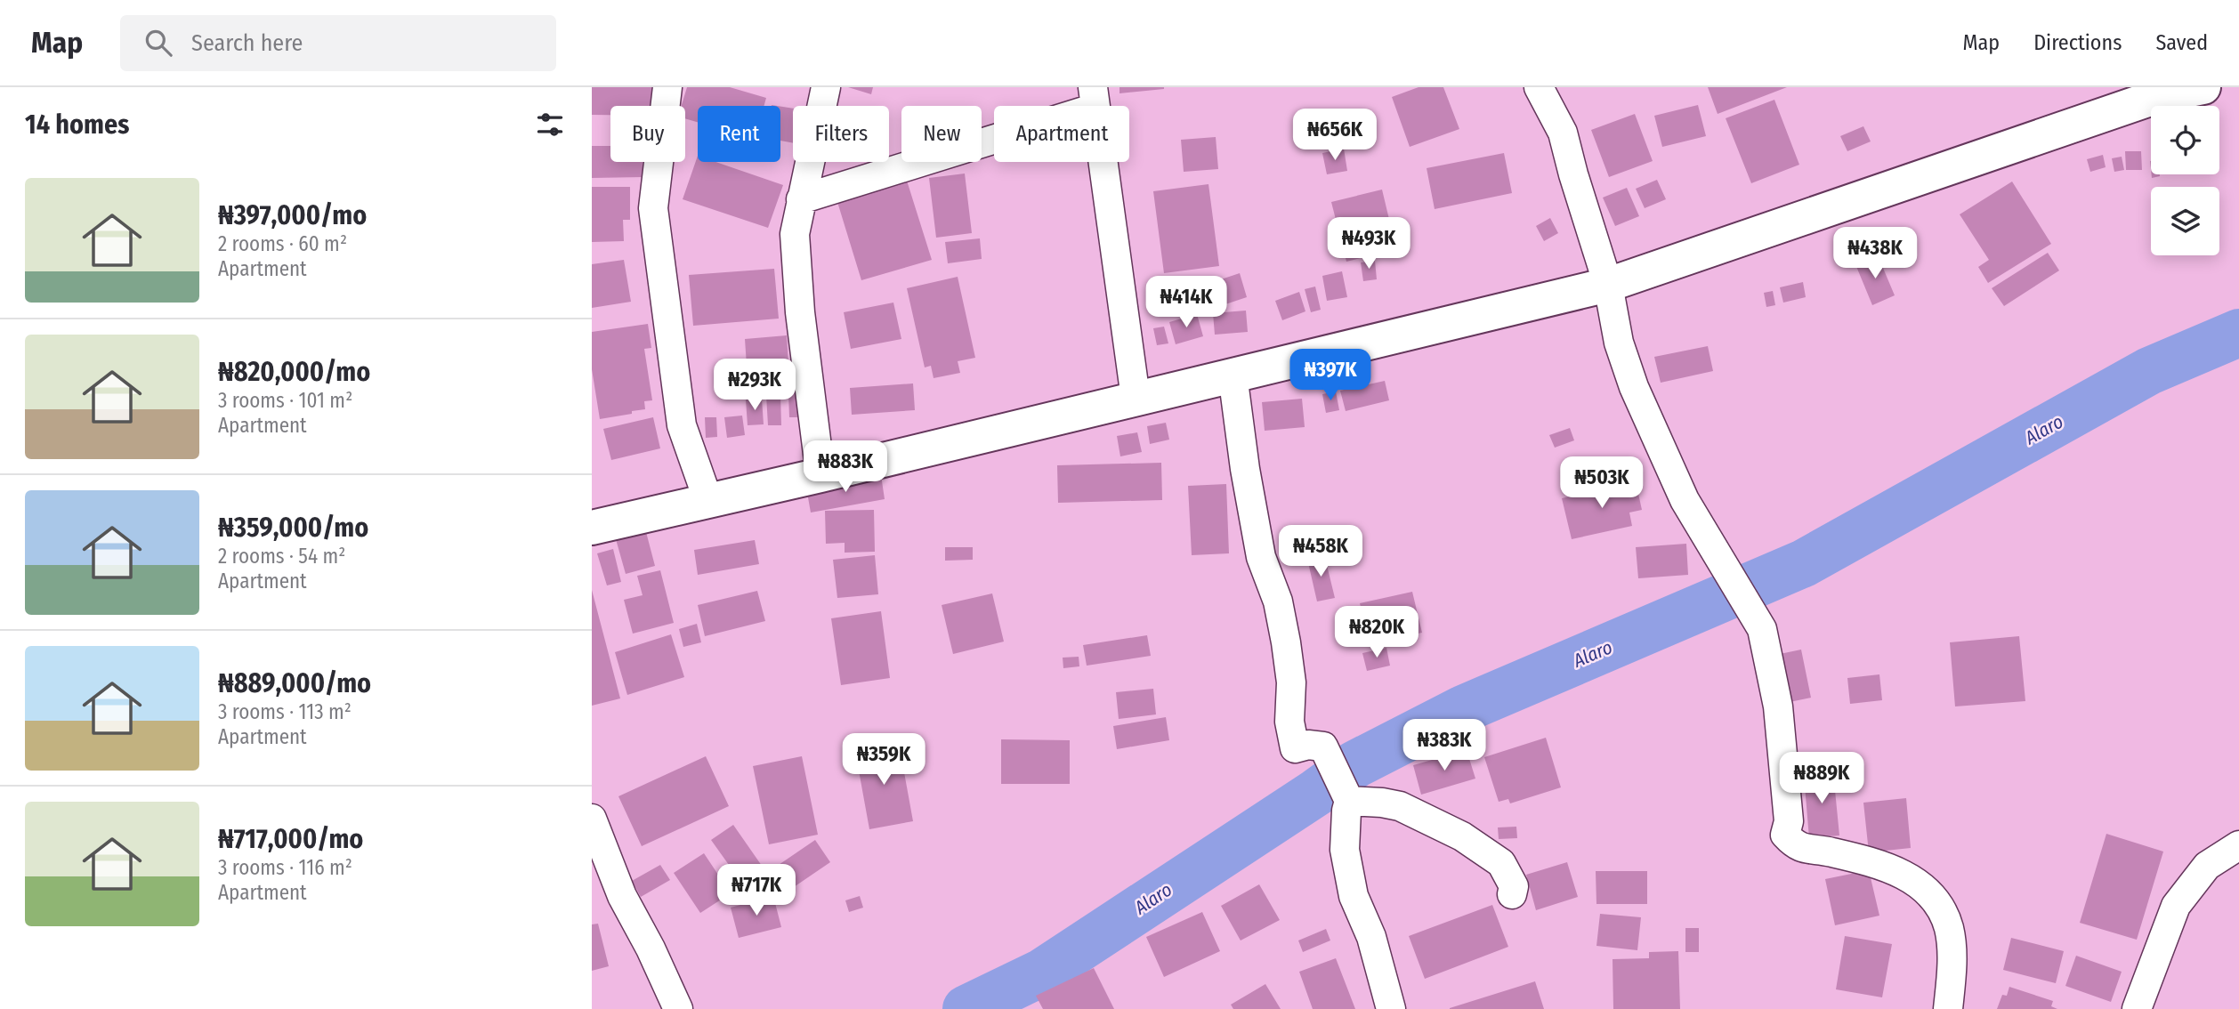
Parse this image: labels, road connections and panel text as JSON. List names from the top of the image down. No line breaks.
{"water":["Alaro"],"page":{"header":"Map","search":"Search here","nav":["Map","Directions","Saved"],"heading":"14 homes","chip":["Buy","Rent","Filters","New","Apartment"],"price":["₦656K","₦493K","₦438K","₦414K","₦397K","₦293K","₦883K","₦503K","₦458K","₦820K","₦383K","₦359K","₦889K","₦717K"],"list":[{"name":"₦397,000/mo","note":"2 rooms · 60 m² · Apartment"},{"name":"₦820,000/mo","note":"3 rooms · 101 m² · Apartment"},{"name":"₦359,000/mo","note":"2 rooms · 54 m² · Apartment"},{"name":"₦889,000/mo","note":"3 rooms · 113 m² · Apartment"},{"name":"₦717,000/mo","note":"3 rooms · 116 m² · Apartment"}]}}
